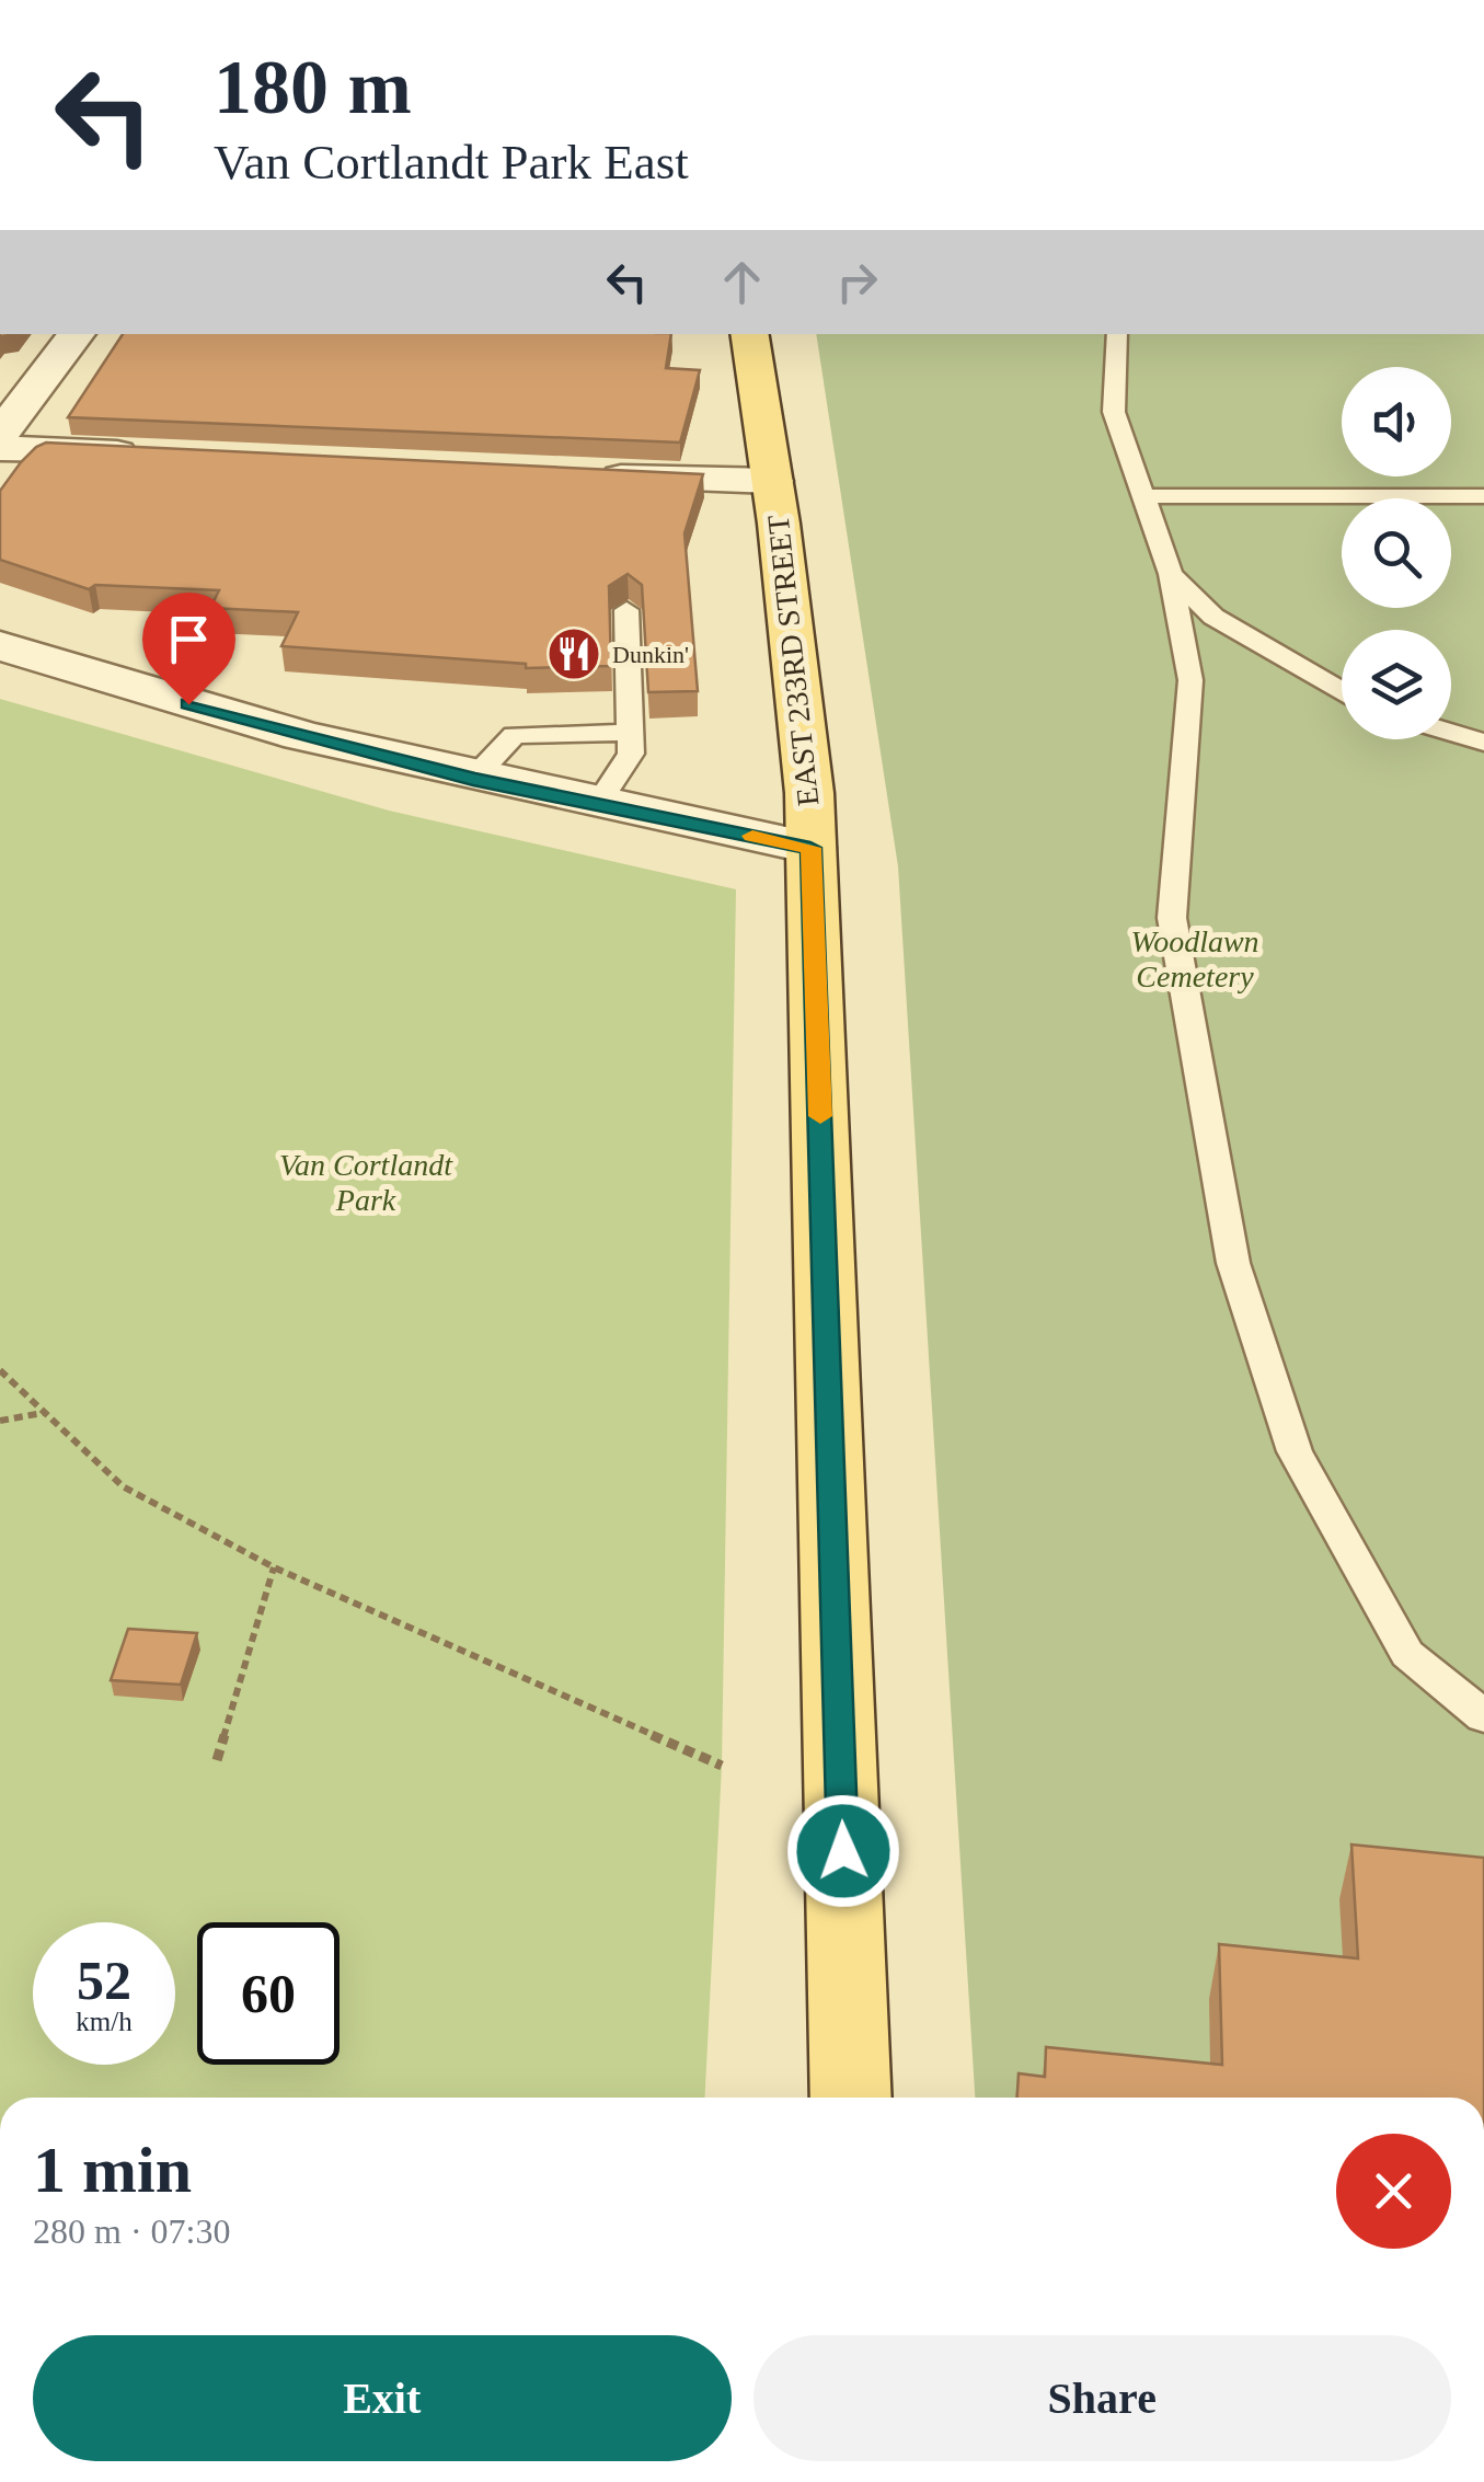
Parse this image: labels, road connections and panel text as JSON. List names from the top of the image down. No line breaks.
{"streets":{"main road":["EAST 233RD STREET"]},"parks":["Woodlawn Cemetery","Van Cortlandt Park"],"places":{"restaurant":["Dunkin'"]},"page":{"turn":["180 m","Van Cortlandt Park East"],"speed":"52 km/h","limit":"60","heading":["1 min","280 m · 07:30"],"buttons":["Exit","Share"]}}
